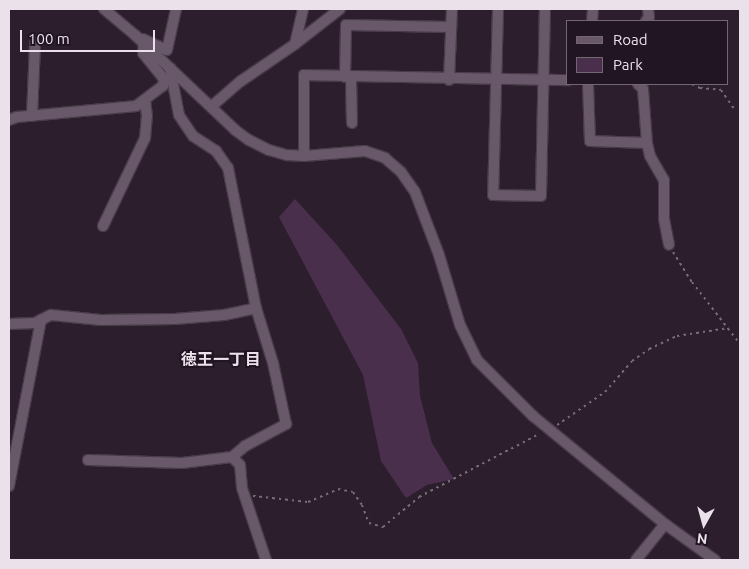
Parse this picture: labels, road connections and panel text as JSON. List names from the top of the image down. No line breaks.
{"districts":["徳王一丁目"],"legend":["Road","Park"],"scale_bar":"100 m","north":"bottom"}
